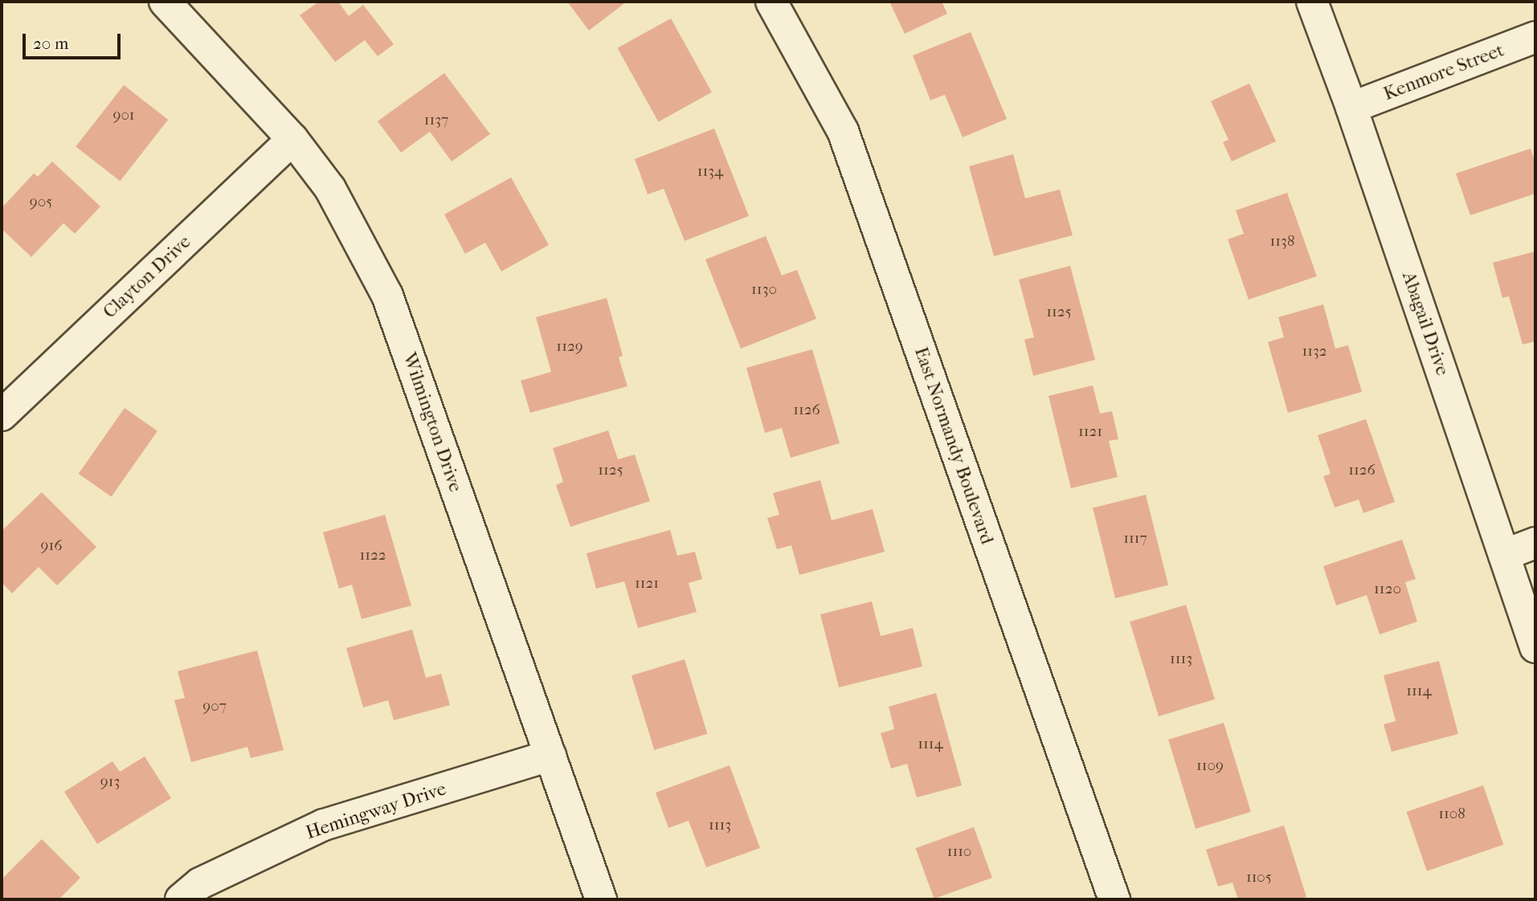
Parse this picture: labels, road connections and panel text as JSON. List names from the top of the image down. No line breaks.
{"streets":{"street":["Kenmore Street","Clayton Drive","Abagail Drive","Wilmington Drive","East Normandy Boulevard","Hemingway Drive"]},"crossings":[["Kenmore Street","Abagail Drive"],["Clayton Drive","Wilmington Drive"],["Wilmington Drive","Hemingway Drive"]],"house_numbers":["901","1137","1134","905","1138","1130","1125","1129","1132","1126","1121","1125","1126","1117","916","1122","1121","1120","1113","1114","907","1114","1109","913","1108","1113","1110","1105"],"scale_bar":"20 m"}
